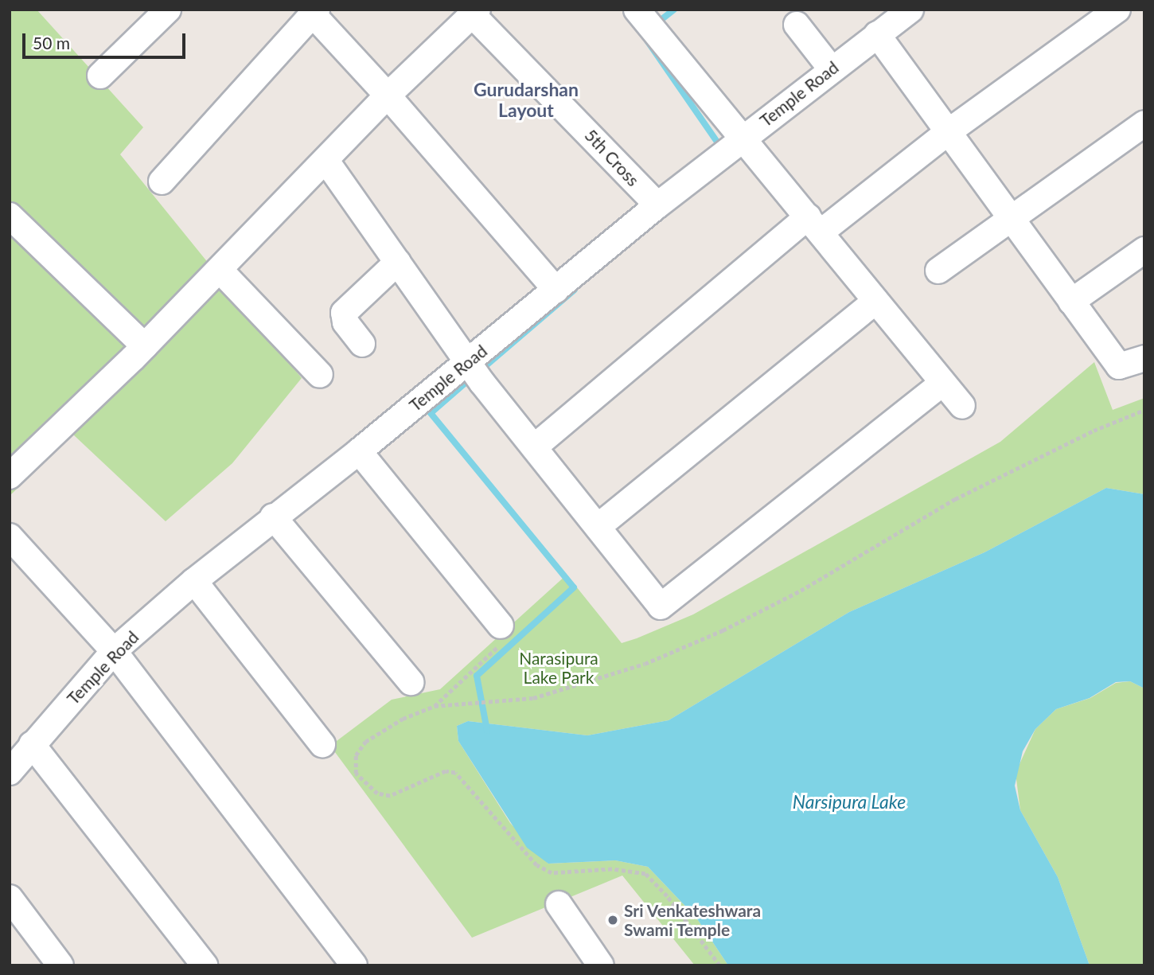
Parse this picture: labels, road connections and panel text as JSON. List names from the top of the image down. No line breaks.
{"streets":{"street":["Temple Road","5th Cross"]},"crossings":[["Temple Road","5th Cross"]],"districts":["Gurudarshan Layout"],"water":["Narsipura Lake"],"parks":["Narasipura Lake Park"],"places":["Sri Venkateshwara Swami Temple"],"scale_bar":"50 m"}
